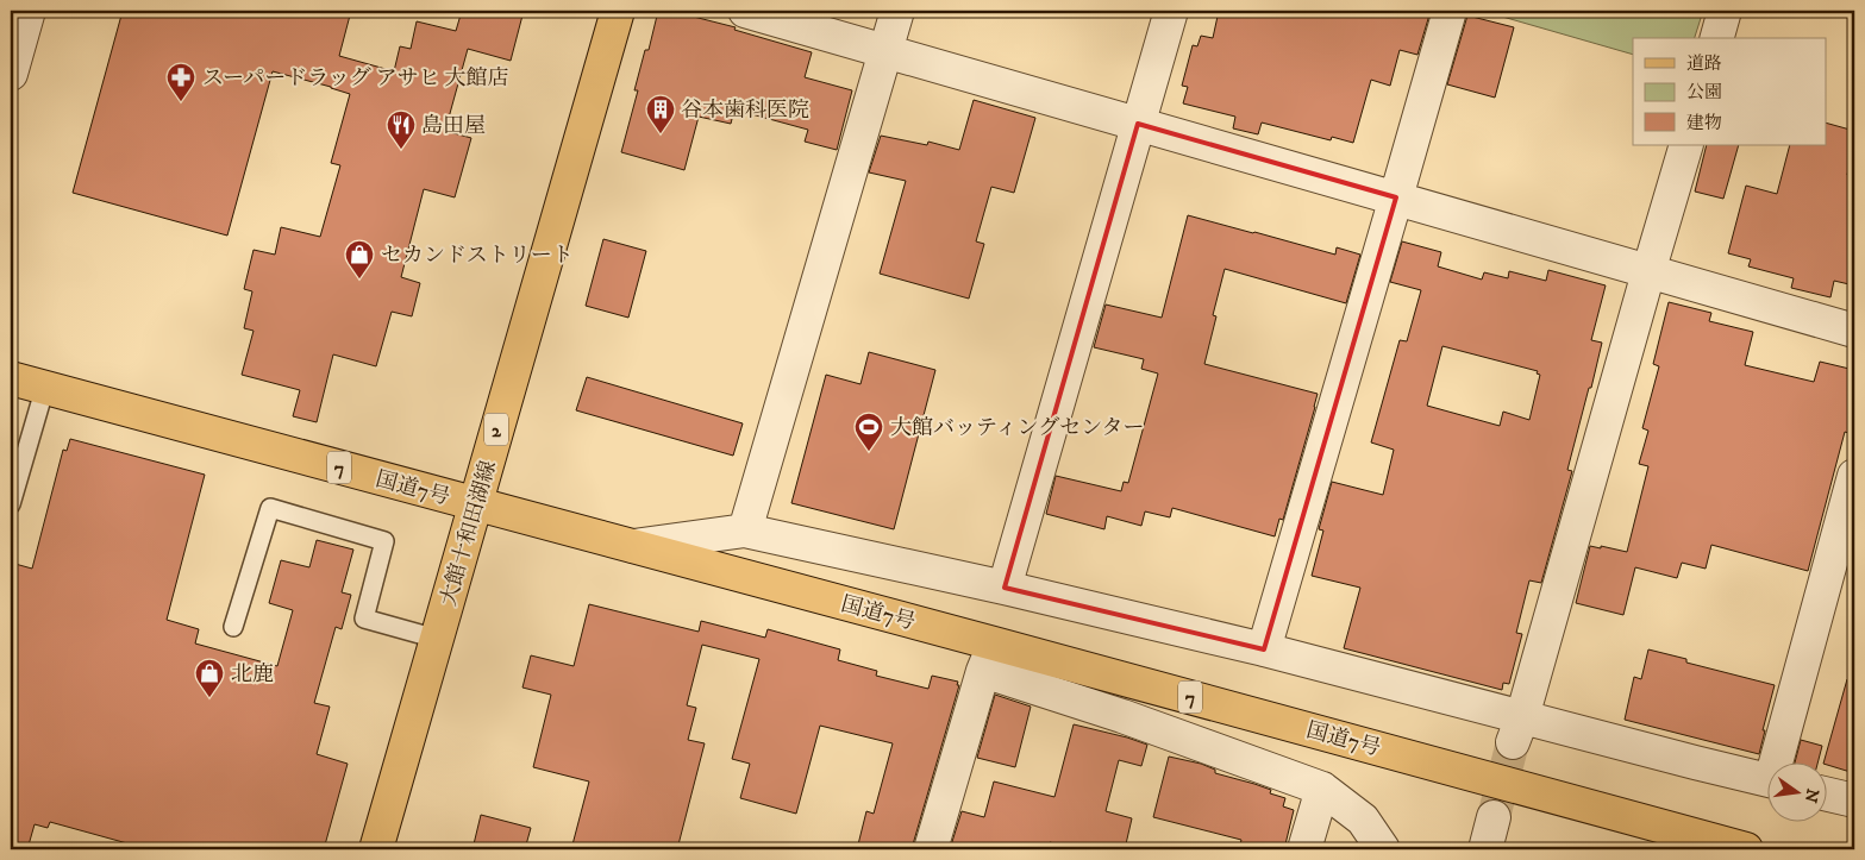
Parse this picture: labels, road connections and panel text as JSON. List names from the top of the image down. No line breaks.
{"streets":{"main road":["2","7","国道7号","大館十和田湖線"]},"crossings":[["国道7号","大館十和田湖線"]],"places":{"pharmacy":["スーパードラッグ アサヒ 大館店"],"building":["谷本歯科医院"],"restaurant":["島田屋"],"shop":["セカンドストリート","北鹿"],"sports":["大館バッティングセンター"]},"legend":["道路","公園","建物"],"north":"right"}
